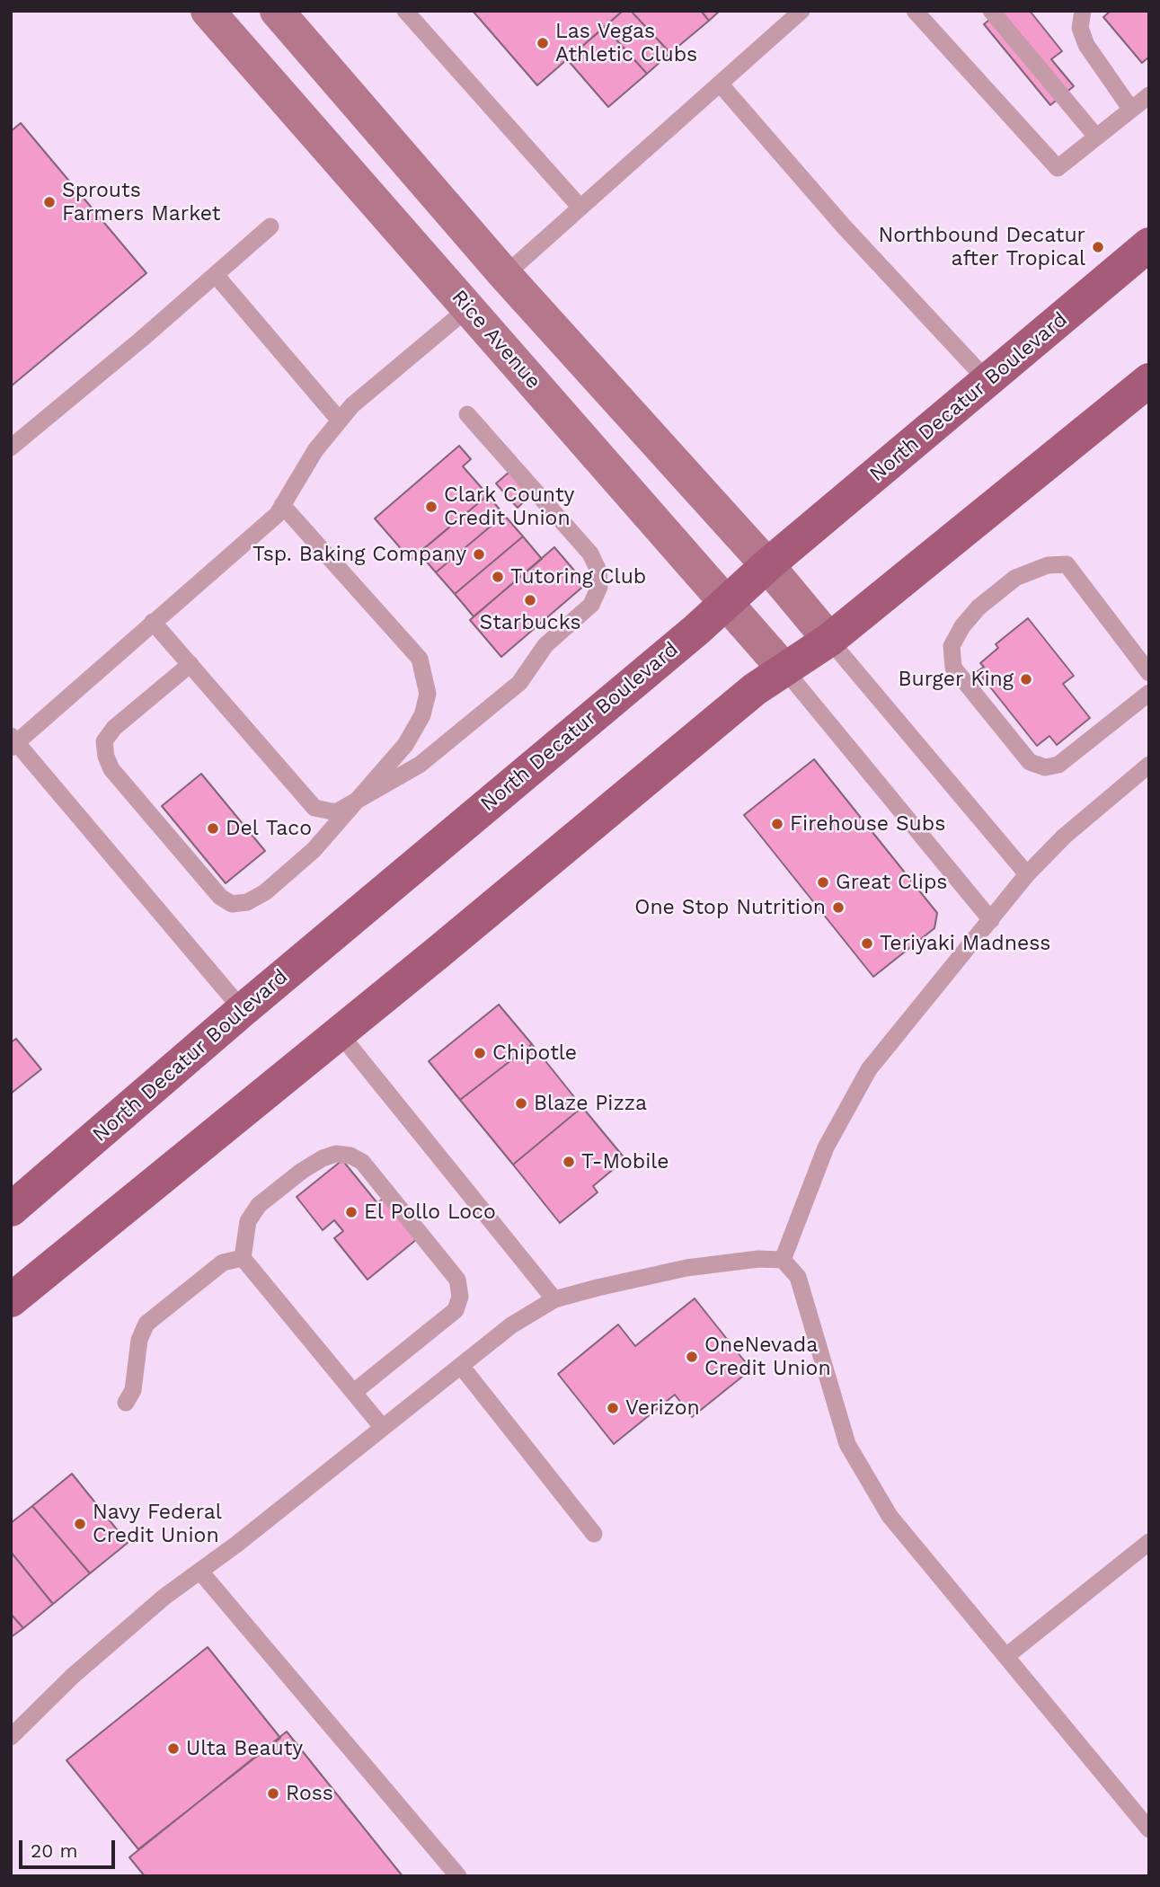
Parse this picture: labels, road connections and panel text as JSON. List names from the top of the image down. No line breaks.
{"streets":{"main road":["North Decatur Boulevard"],"street":["Rice Avenue"]},"crossings":[["Rice Avenue","North Decatur Boulevard"]],"places":["Las Vegas Athletic Clubs","Sprouts Farmers Market","Northbound Decatur after Tropical","Clark County Credit Union","Tsp. Baking Company","Tutoring Club","Starbucks","Burger King","Firehouse Subs","Del Taco","Great Clips","One Stop Nutrition","Teriyaki Madness","Chipotle","Blaze Pizza","T-Mobile","El Pollo Loco","OneNevada Credit Union","Verizon","Navy Federal Credit Union","Ulta Beauty","Ross"],"scale_bar":"20 m"}
